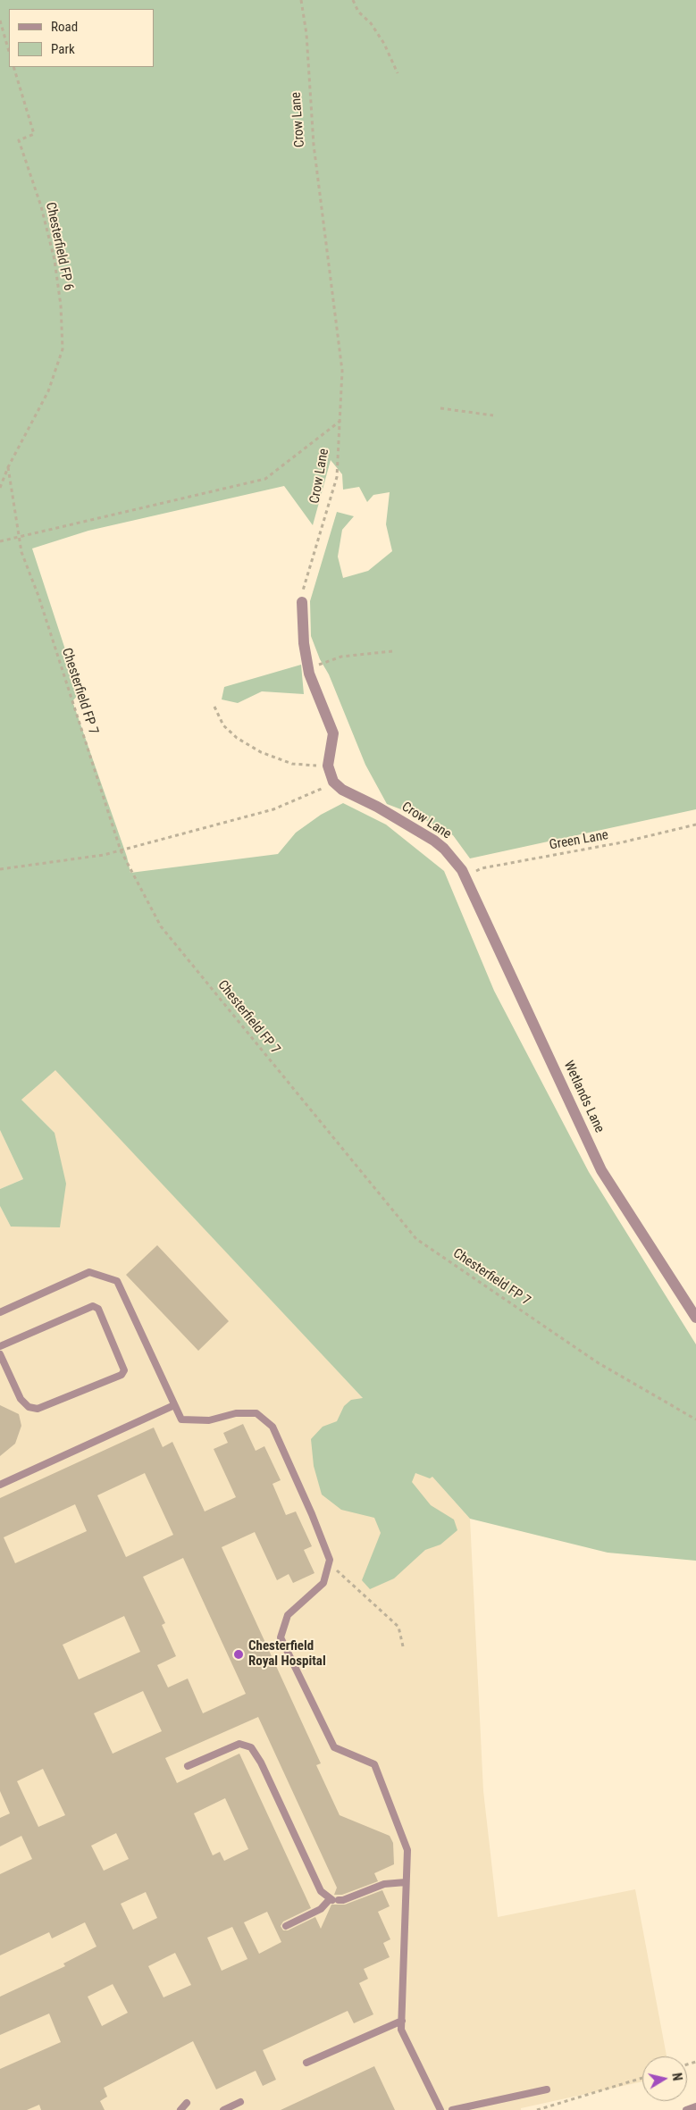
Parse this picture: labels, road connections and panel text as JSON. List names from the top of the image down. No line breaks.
{"streets":{"street":["Crow Lane","Wetlands Lane"],"path":["Chesterfield FP 6","Chesterfield FP 7","Green Lane"]},"crossings":[["Crow Lane","Green Lane"],["Crow Lane","Wetlands Lane"],["Chesterfield FP 6","Chesterfield FP 7"],["Green Lane","Wetlands Lane"]],"places":["Chesterfield Royal Hospital"],"legend":["Road","Park"],"north":"right"}
